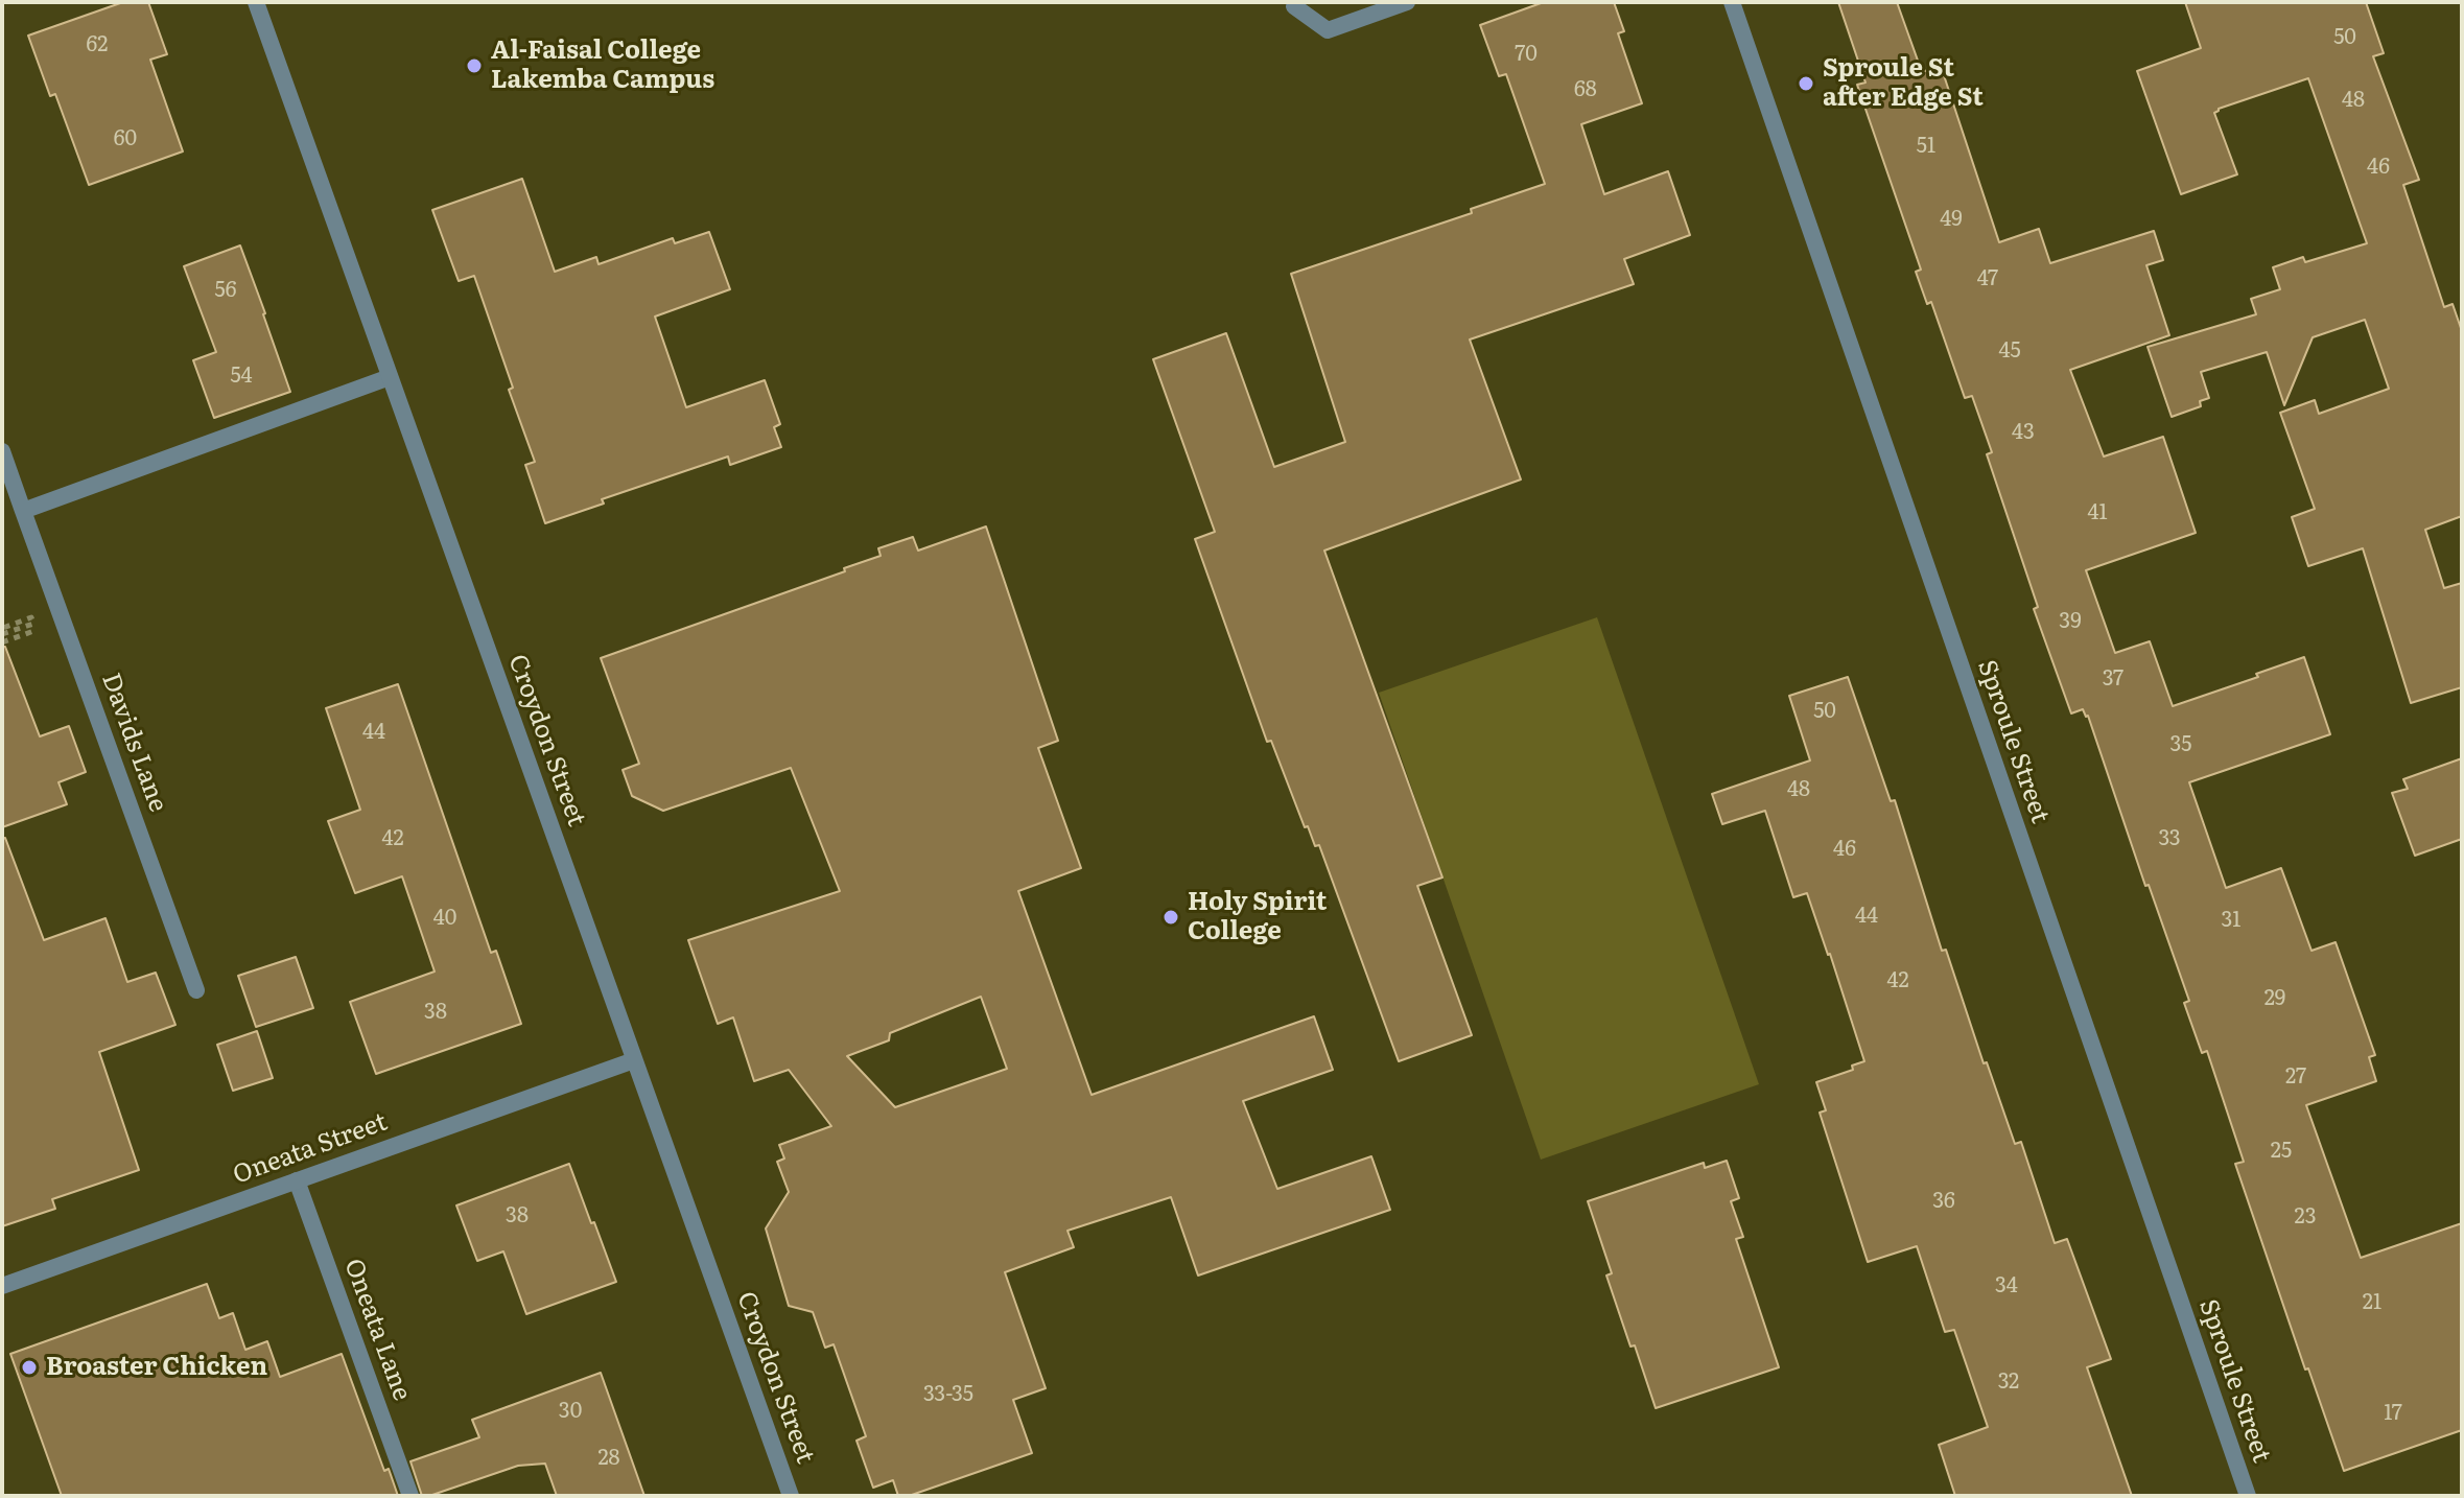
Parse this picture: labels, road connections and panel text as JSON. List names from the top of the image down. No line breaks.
{"streets":{"street":["Croydon Street","Sproule Street","Davids Lane","Oneata Street","Oneata Lane"]},"crossings":[["Croydon Street","Oneata Street"],["Oneata Street","Oneata Lane"]],"places":["Al-Faisal College Lakemba Campus","Sproule St after Edge St","Holy Spirit College","Broaster Chicken"],"house_numbers":["50","62","70","68","48","60","51","46","49","47","56","45","54","43","41","39","37","50","44","35","48","42","33","46","44","40","31","42","29","38","27","25","36","38","23","34","21","32","33-35","30","17","28"]}
